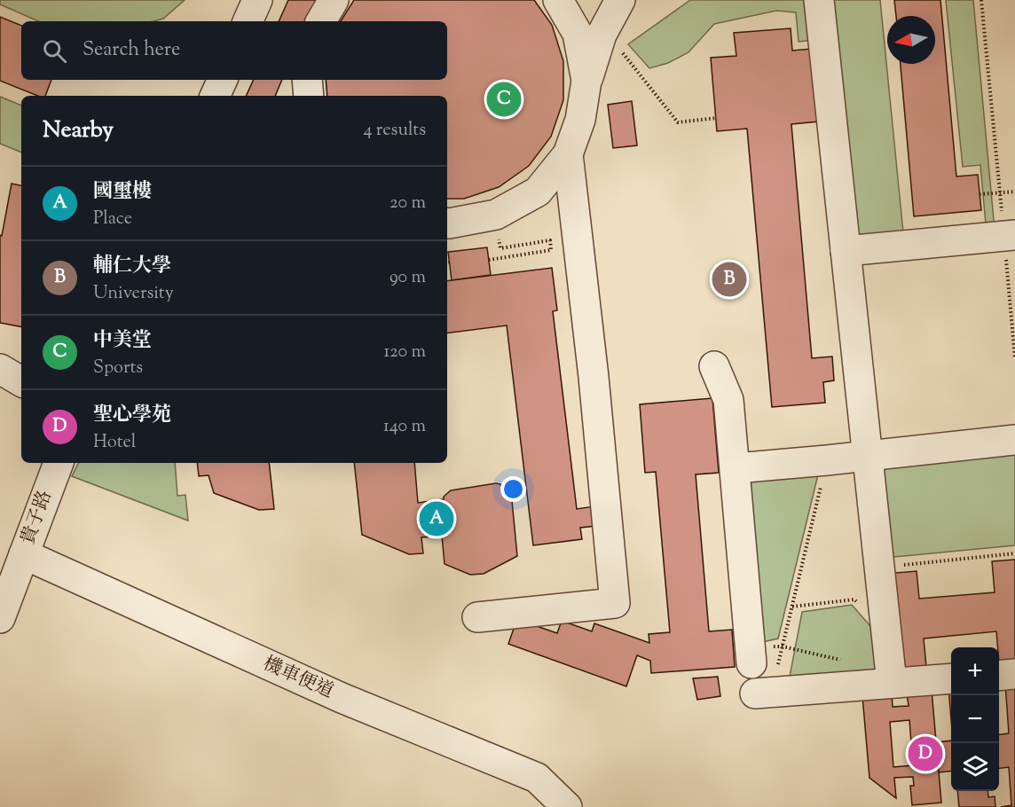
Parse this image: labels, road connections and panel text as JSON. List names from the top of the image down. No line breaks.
{"streets":{"street":["貴子路","機車便道"]},"crossings":[["貴子路","機車便道"]],"north":"left","page":{"search":"Search here","pins":["C","B","A","D"],"heading":["Nearby","4 results"],"list":[{"mark":"A","name":"國璽樓","note":"Place","value":"20 m"},{"mark":"B","name":"輔仁大學","note":"University","value":"90 m"},{"mark":"C","name":"中美堂","note":"Sports","value":"120 m"},{"mark":"D","name":"聖心學苑","note":"Hotel","value":"140 m"}],"map_buttons":["+","−"]}}
